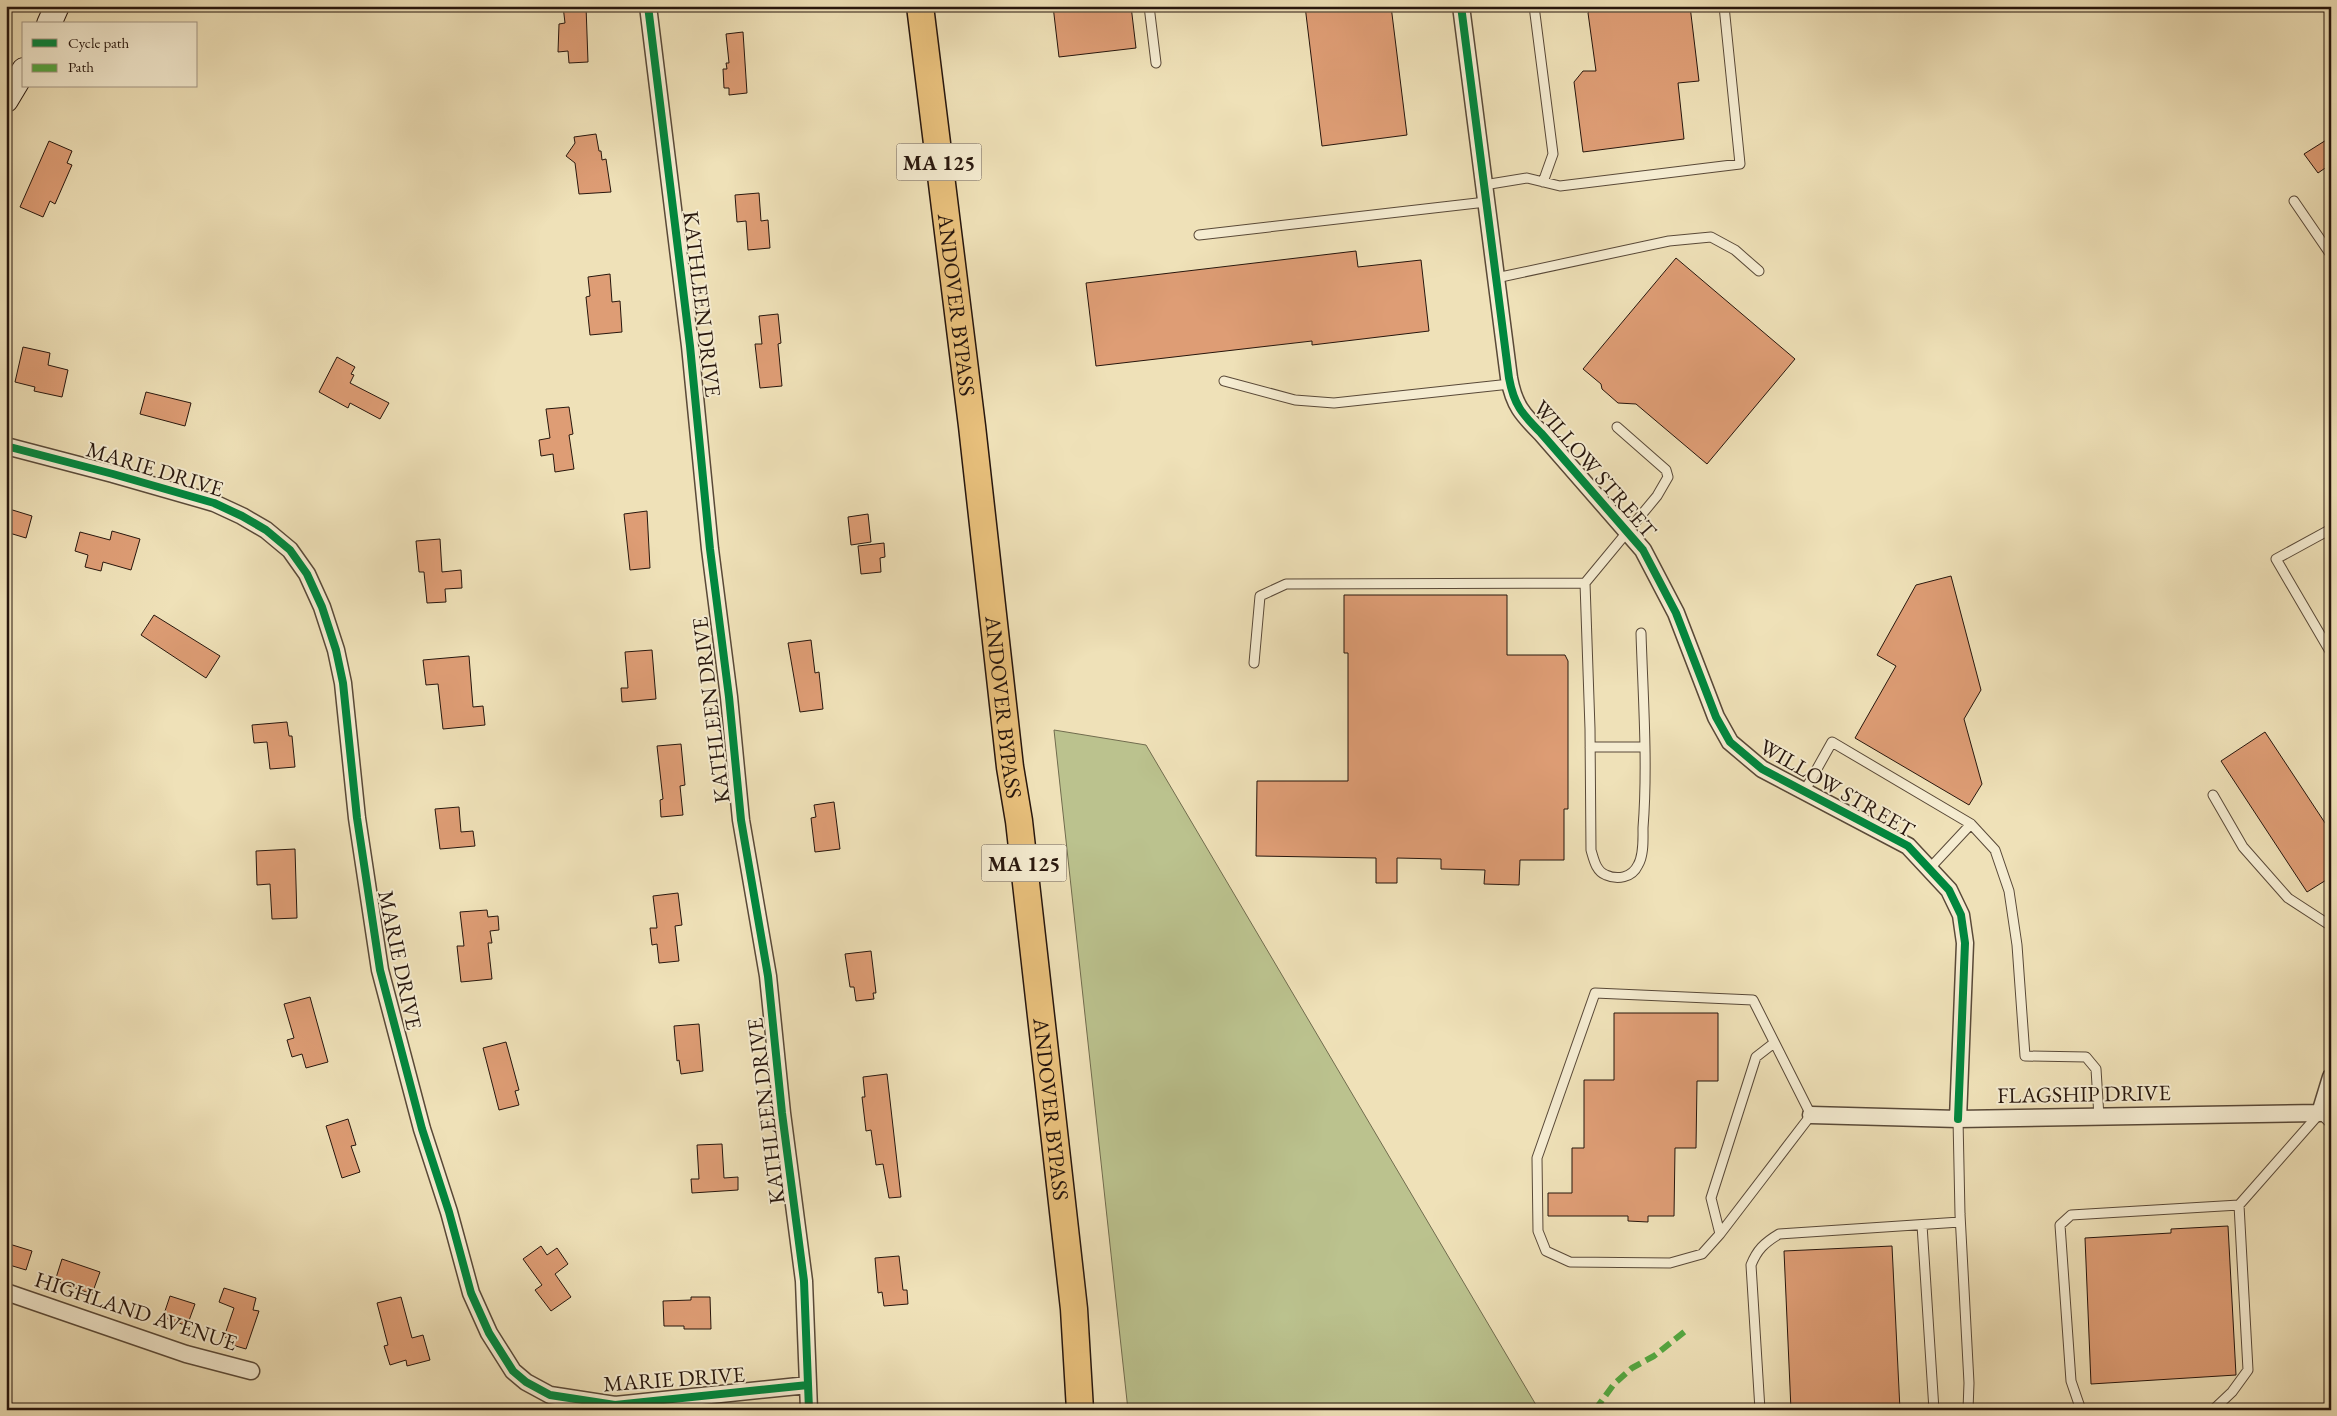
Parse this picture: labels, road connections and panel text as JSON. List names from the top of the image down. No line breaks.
{"streets":{"main road":["MA 125","ANDOVER BYPASS"],"street":["KATHLEEN DRIVE","MARIE DRIVE","WILLOW STREET","FLAGSHIP DRIVE","HIGHLAND AVENUE"]},"crossings":[["KATHLEEN DRIVE","MARIE DRIVE"],["WILLOW STREET","FLAGSHIP DRIVE"]],"legend":["Cycle path","Path"]}
